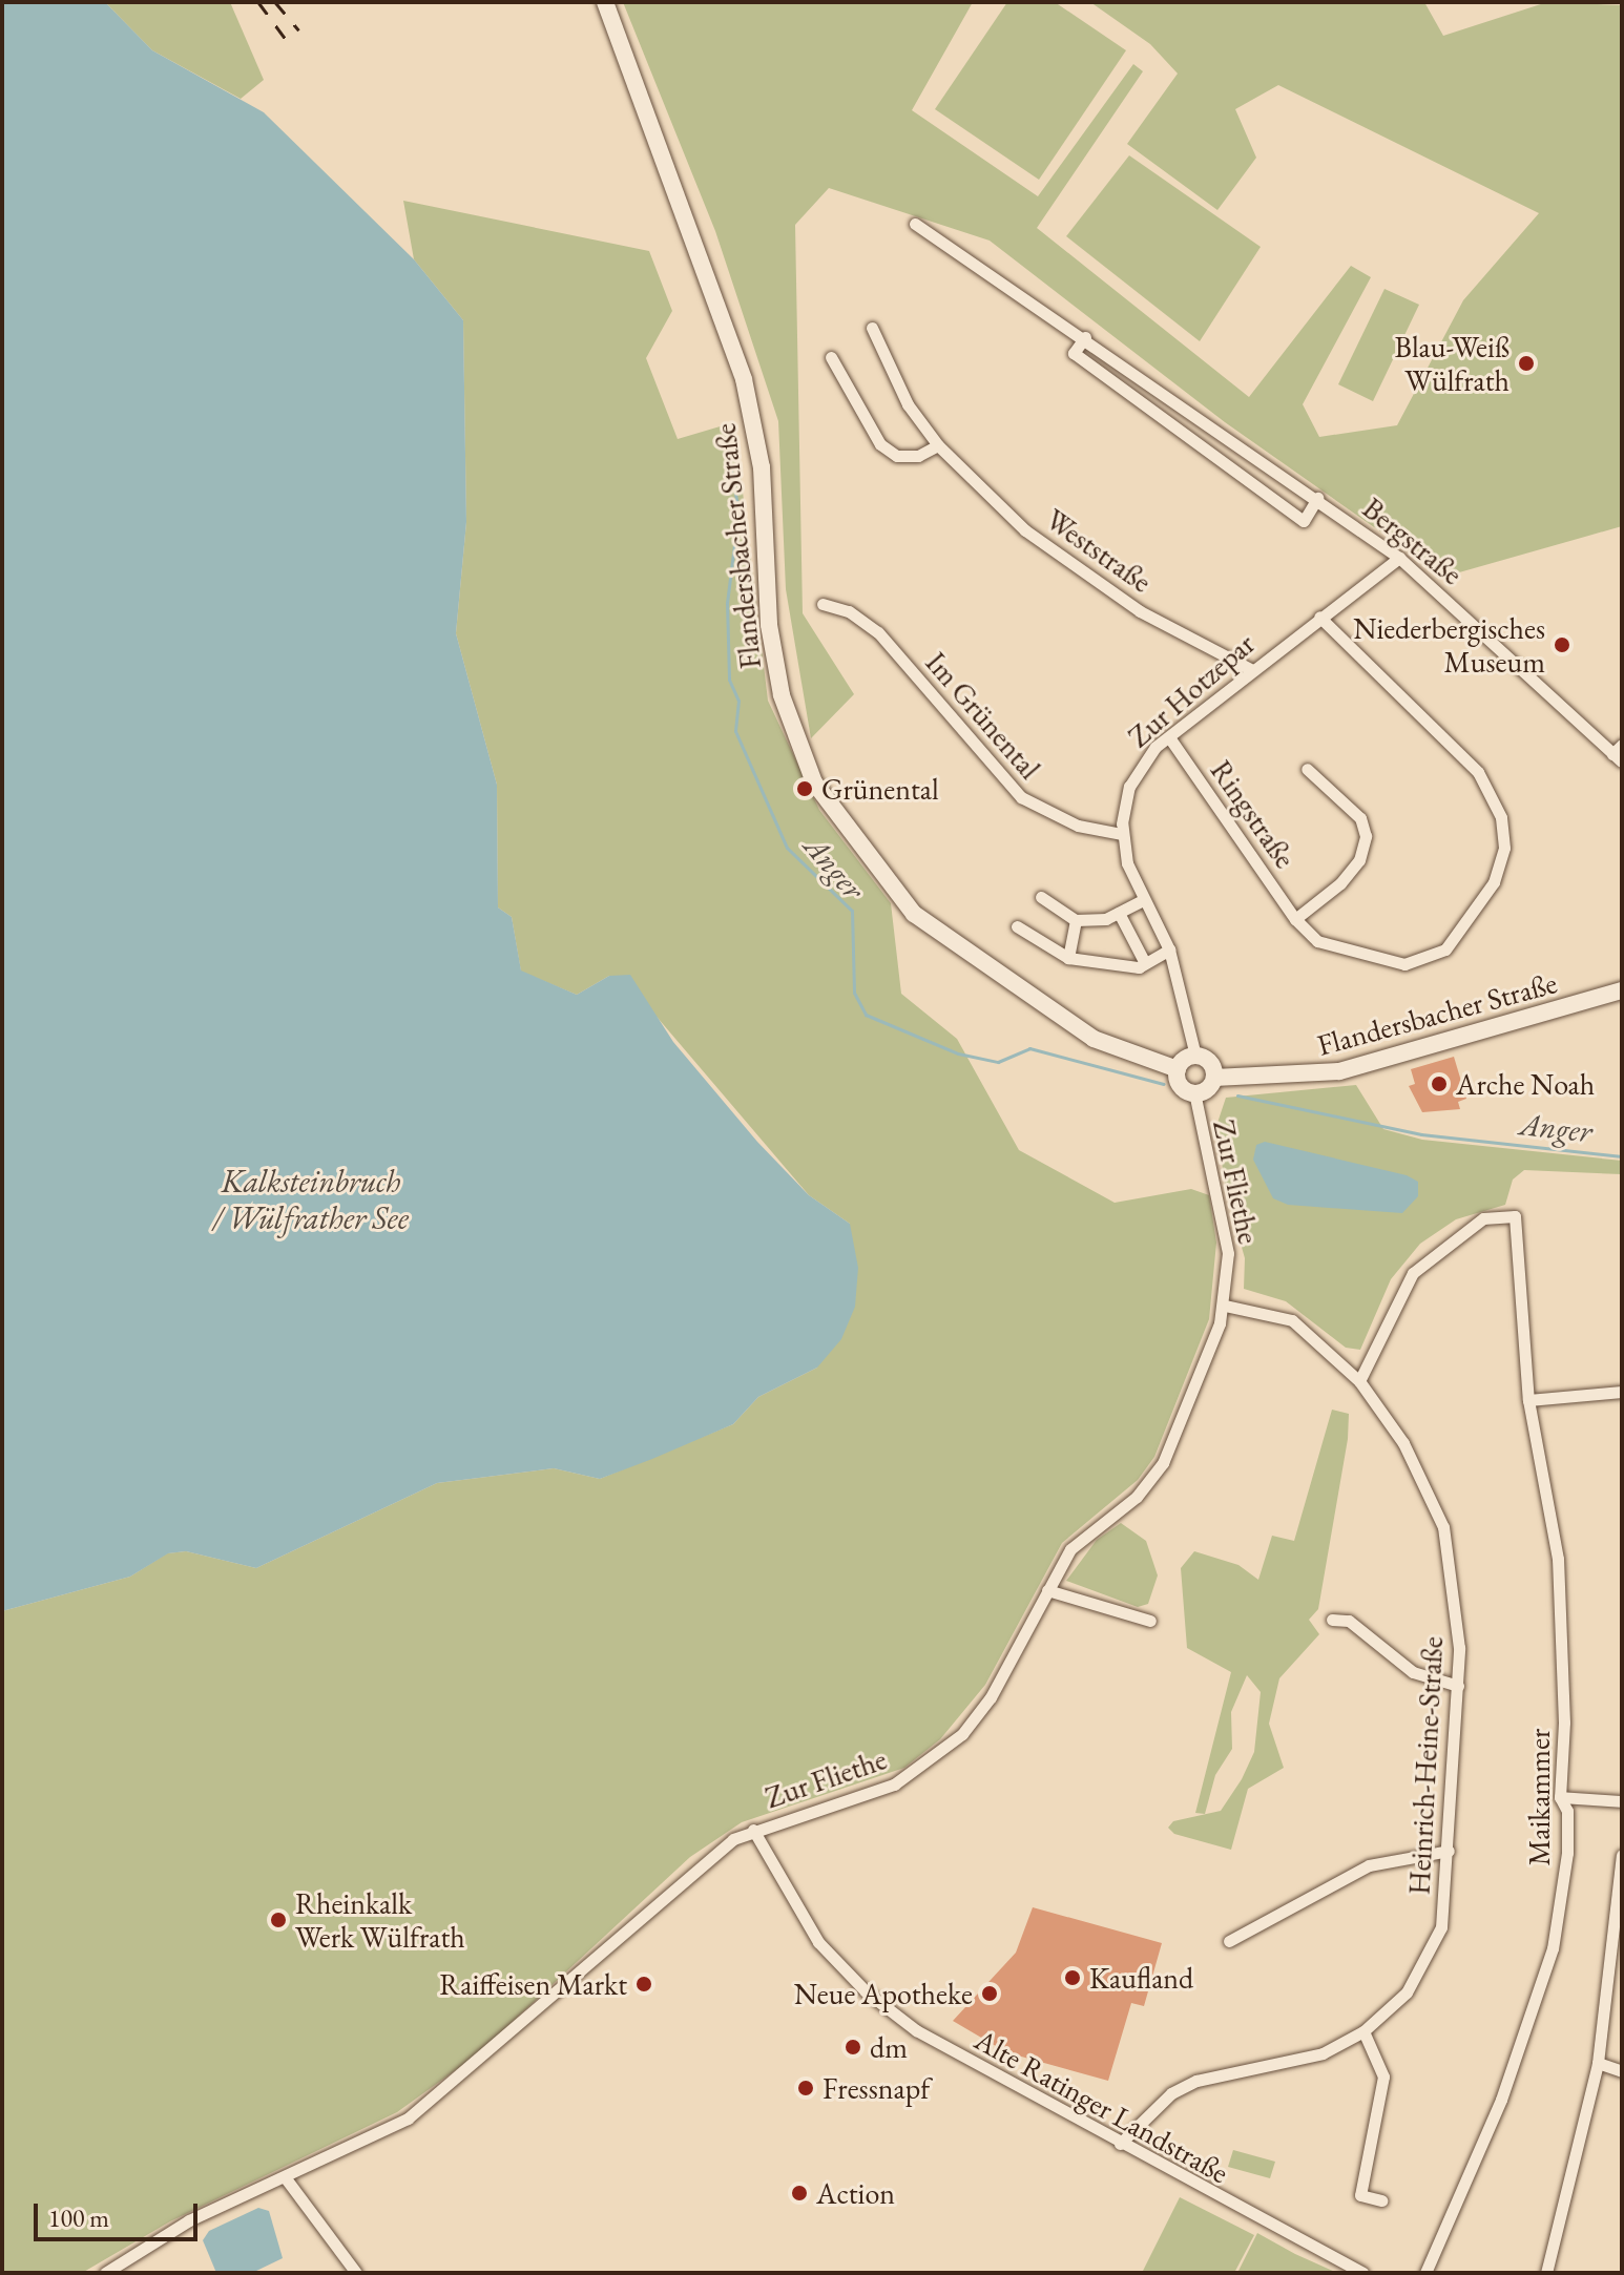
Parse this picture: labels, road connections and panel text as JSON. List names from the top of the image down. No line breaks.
{"streets":{"street":["Bergstraße","Flandersbacher Straße","Weststraße","Zur Hotzepar","Im Grünental","Ringstraße","Zur Fliethe","Heinrich-Heine-Straße","Maikammer","Alte Ratinger Landstraße"]},"crossings":[["Bergstraße","Zur Hotzepar"],["Flandersbacher Straße","Zur Hotzepar"],["Flandersbacher Straße","Zur Fliethe"],["Weststraße","Zur Hotzepar"],["Zur Hotzepar","Im Grünental"],["Zur Hotzepar","Ringstraße"],["Zur Hotzepar","Zur Fliethe"],["Zur Fliethe","Heinrich-Heine-Straße"],["Zur Fliethe","Alte Ratinger Landstraße"],["Heinrich-Heine-Straße","Maikammer"],["Heinrich-Heine-Straße","Alte Ratinger Landstraße"]],"water":["Anger","Kalksteinbruch / Wülfrather See"],"places":["Blau-Weiß Wülfrath","Niederbergisches Museum","Grünental","Arche Noah","Rheinkalk Werk Wülfrath","Kaufland","Raiffeisen Markt","Neue Apotheke","dm","Fressnapf","Action"],"scale_bar":"100 m"}
